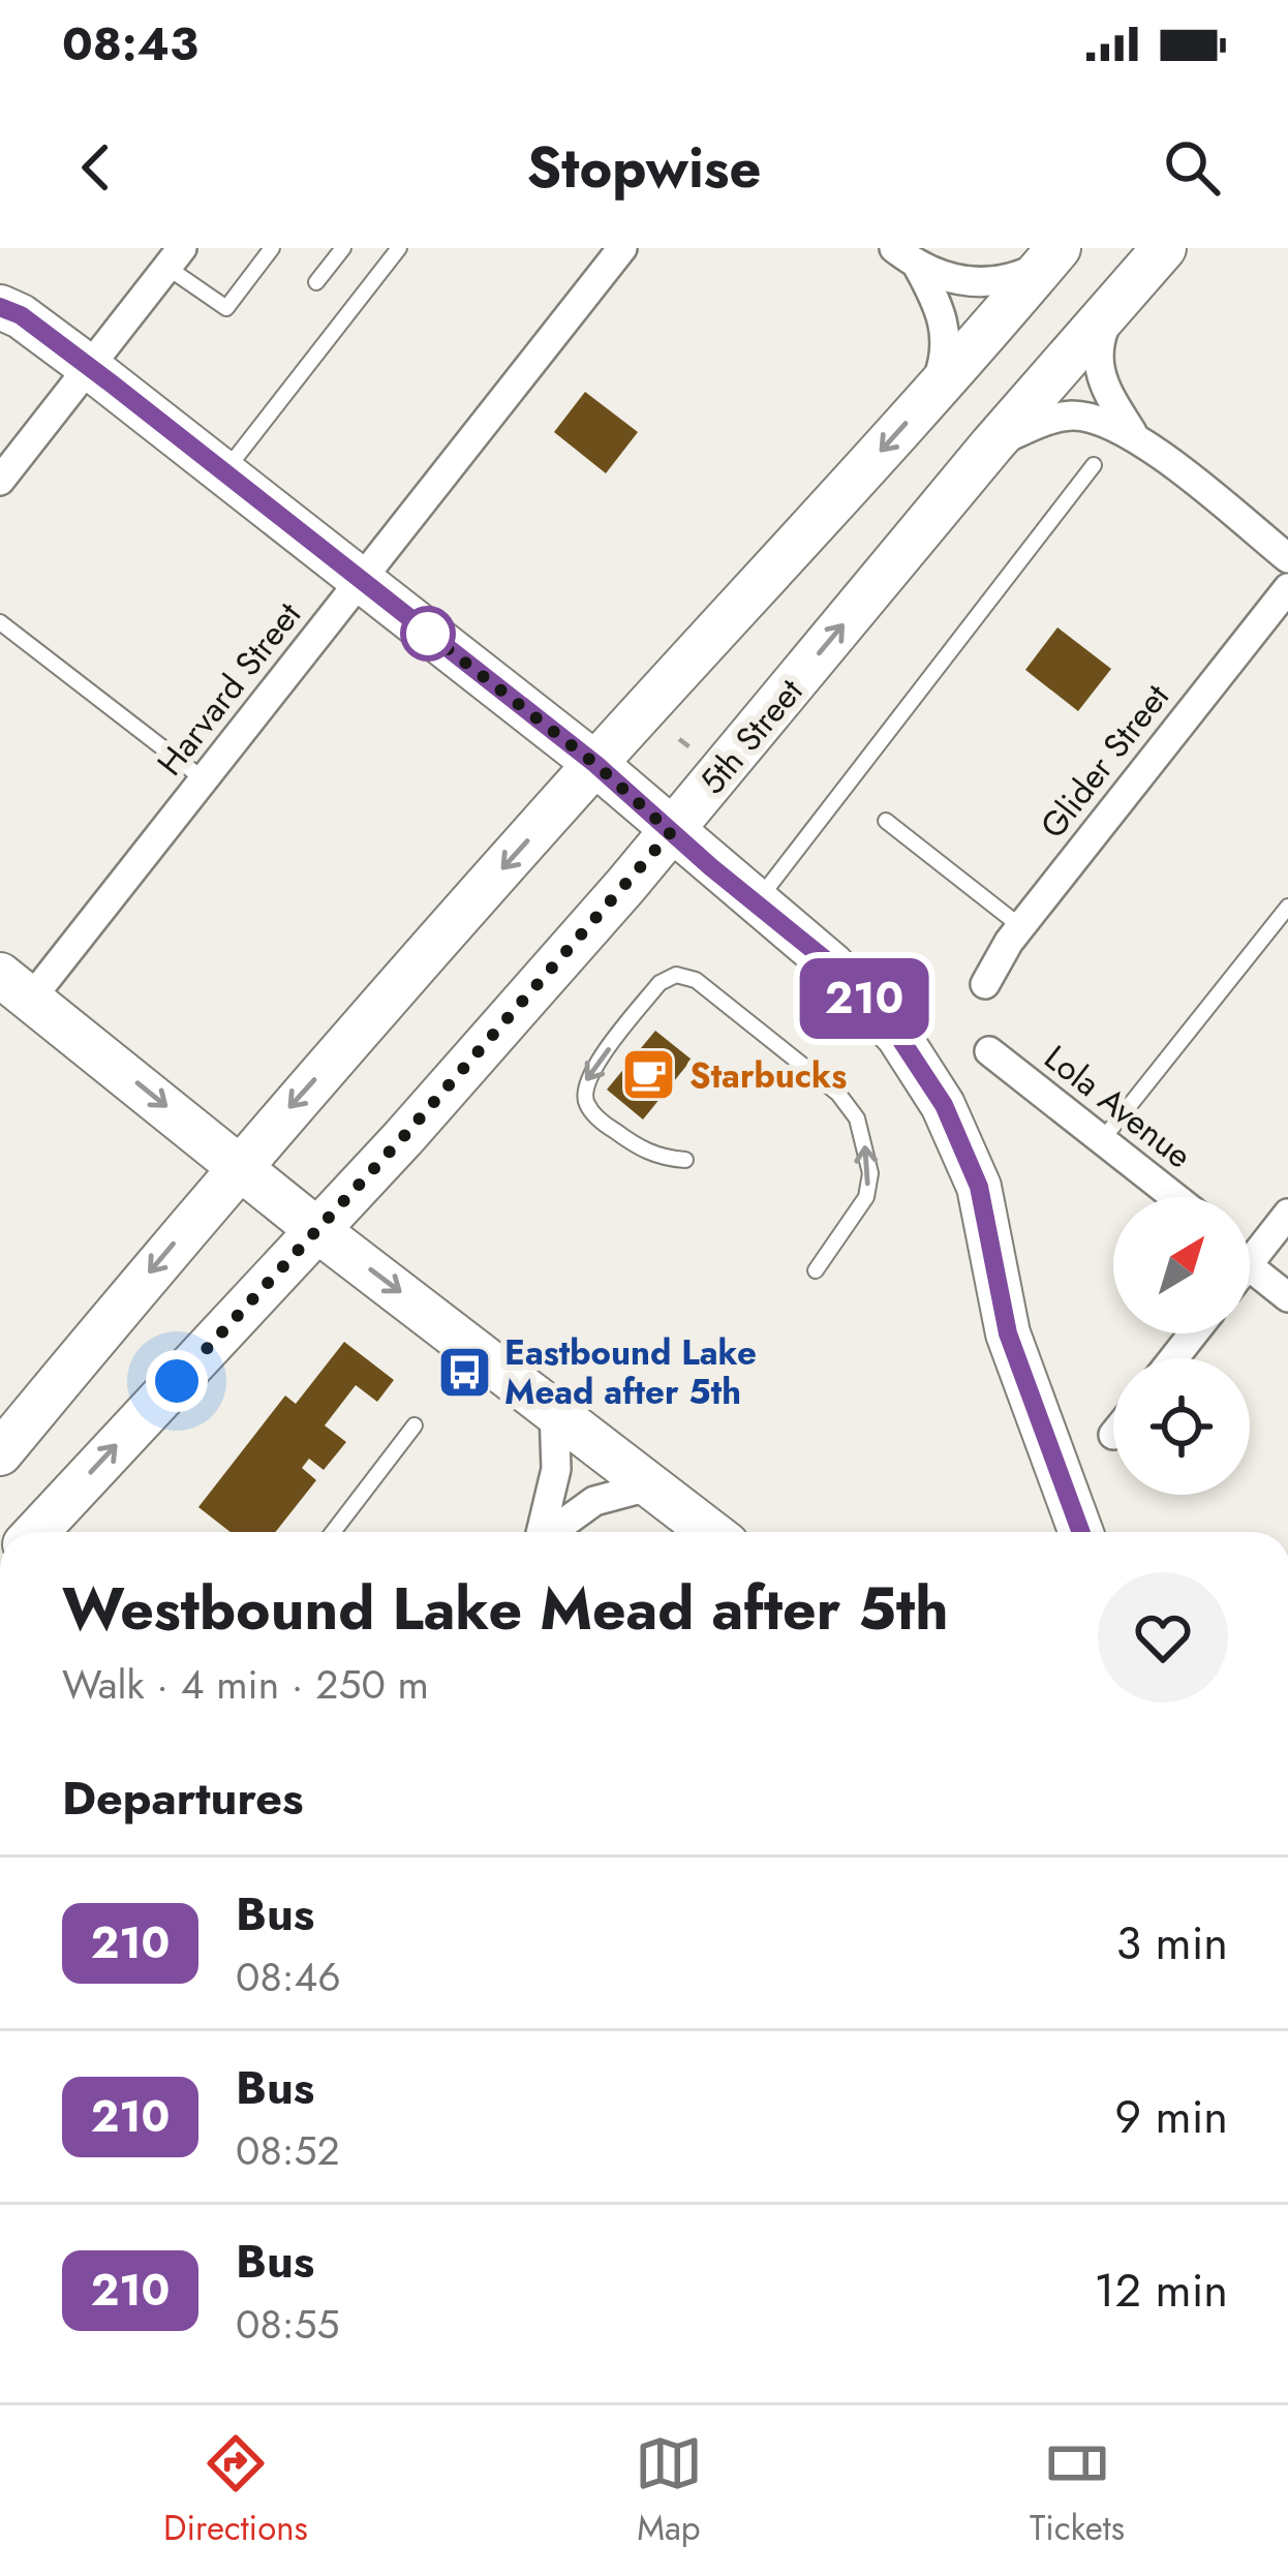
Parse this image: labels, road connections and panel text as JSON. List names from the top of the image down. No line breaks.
{"streets":{"main road":["5th Street"],"street":["Harvard Street","Glider Street","Lola Avenue"]},"places":{"cafe":["Starbucks"],"bus stop":["Eastbound Lake Mead after 5th"]},"lines":["bus line 210"],"north":"top right","page":{"status":"08:43","header":"Stopwise","on_map":"210","heading":[["Westbound Lake Mead after 5th","Walk · 4 min · 250 m"],"Departures"],"list":[{"mark":"210","name":"Bus","note":"08:46","value":"3 min"},{"mark":"210","name":"Bus","note":"08:52","value":"9 min"},{"mark":"210","name":"Bus","note":"08:55","value":"12 min"}],"tabs":["Directions","Map","Tickets"]}}
